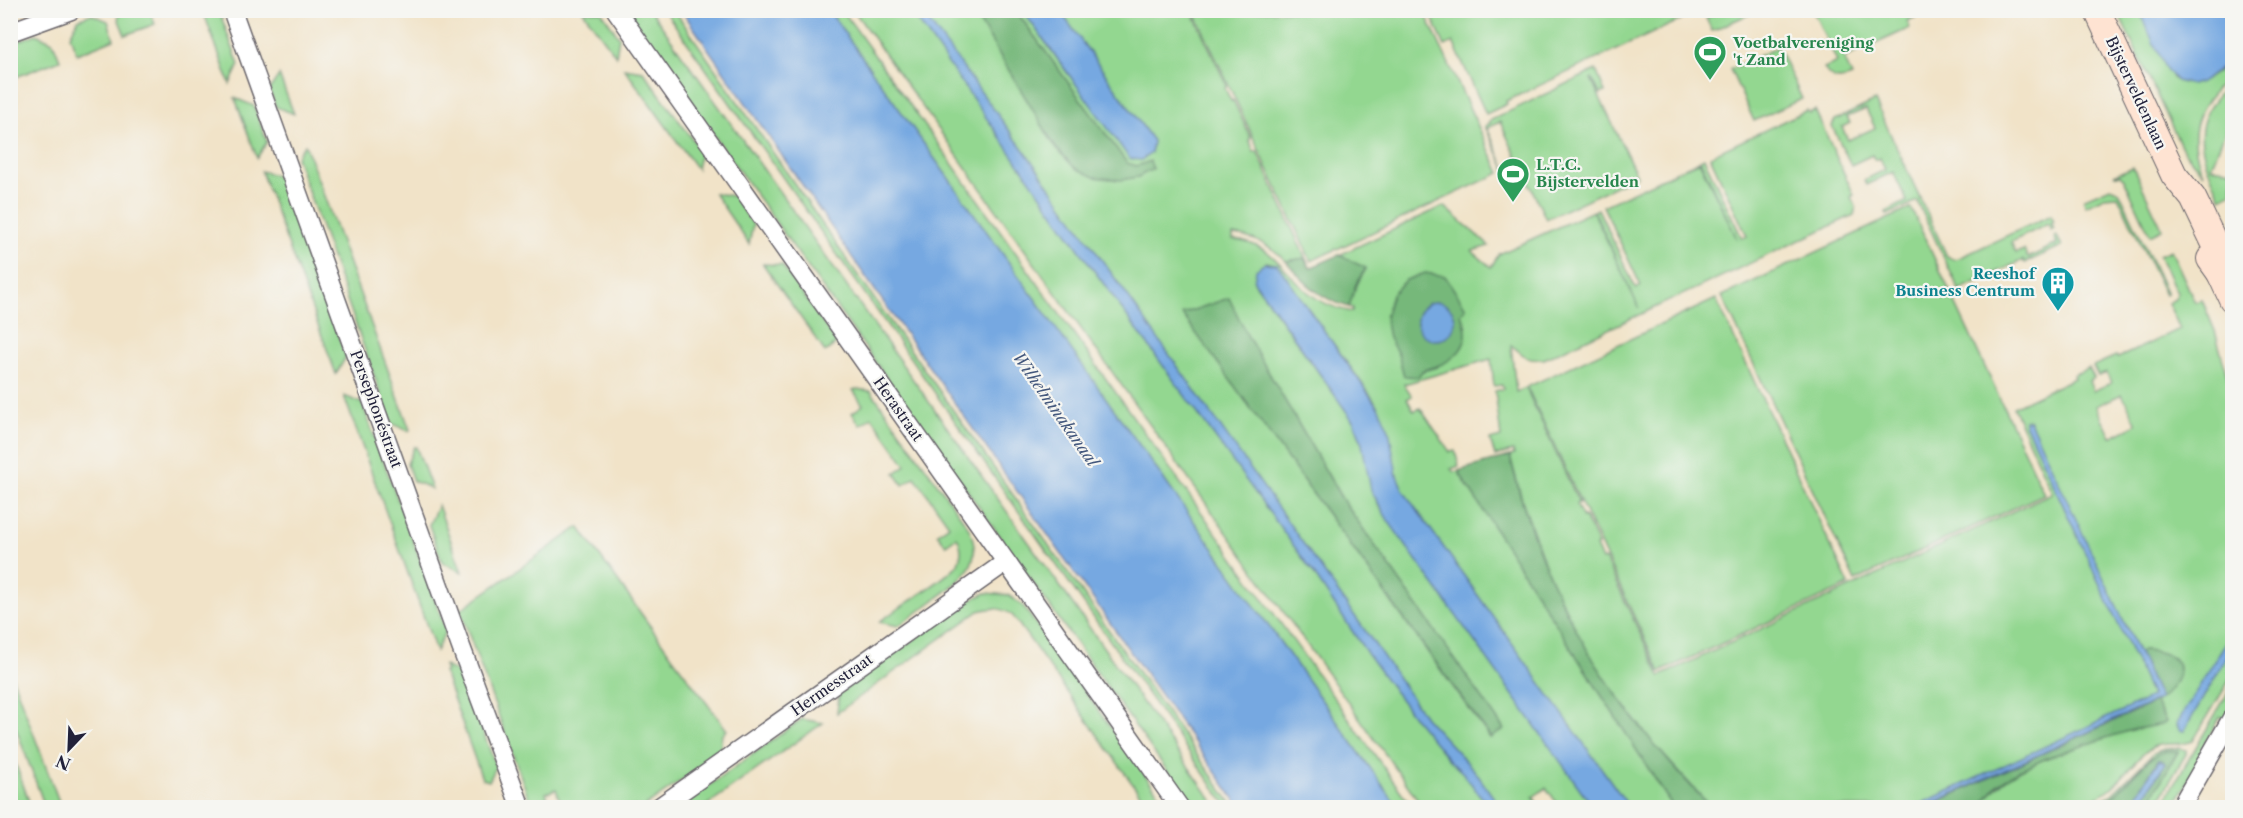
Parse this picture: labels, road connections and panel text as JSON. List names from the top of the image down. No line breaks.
{"streets":{"street":["Bijsterveldenlaan","Persephonéstraat","Herastraat","Hermesstraat"]},"crossings":[["Herastraat","Hermesstraat"]],"water":["Wilhelminakanaal"],"places":{"sports":["Voetbalvereniging 't Zand","L.T.C. Bijstervelden"],"building":["Reeshof Business Centrum"]},"north":"bottom left"}
